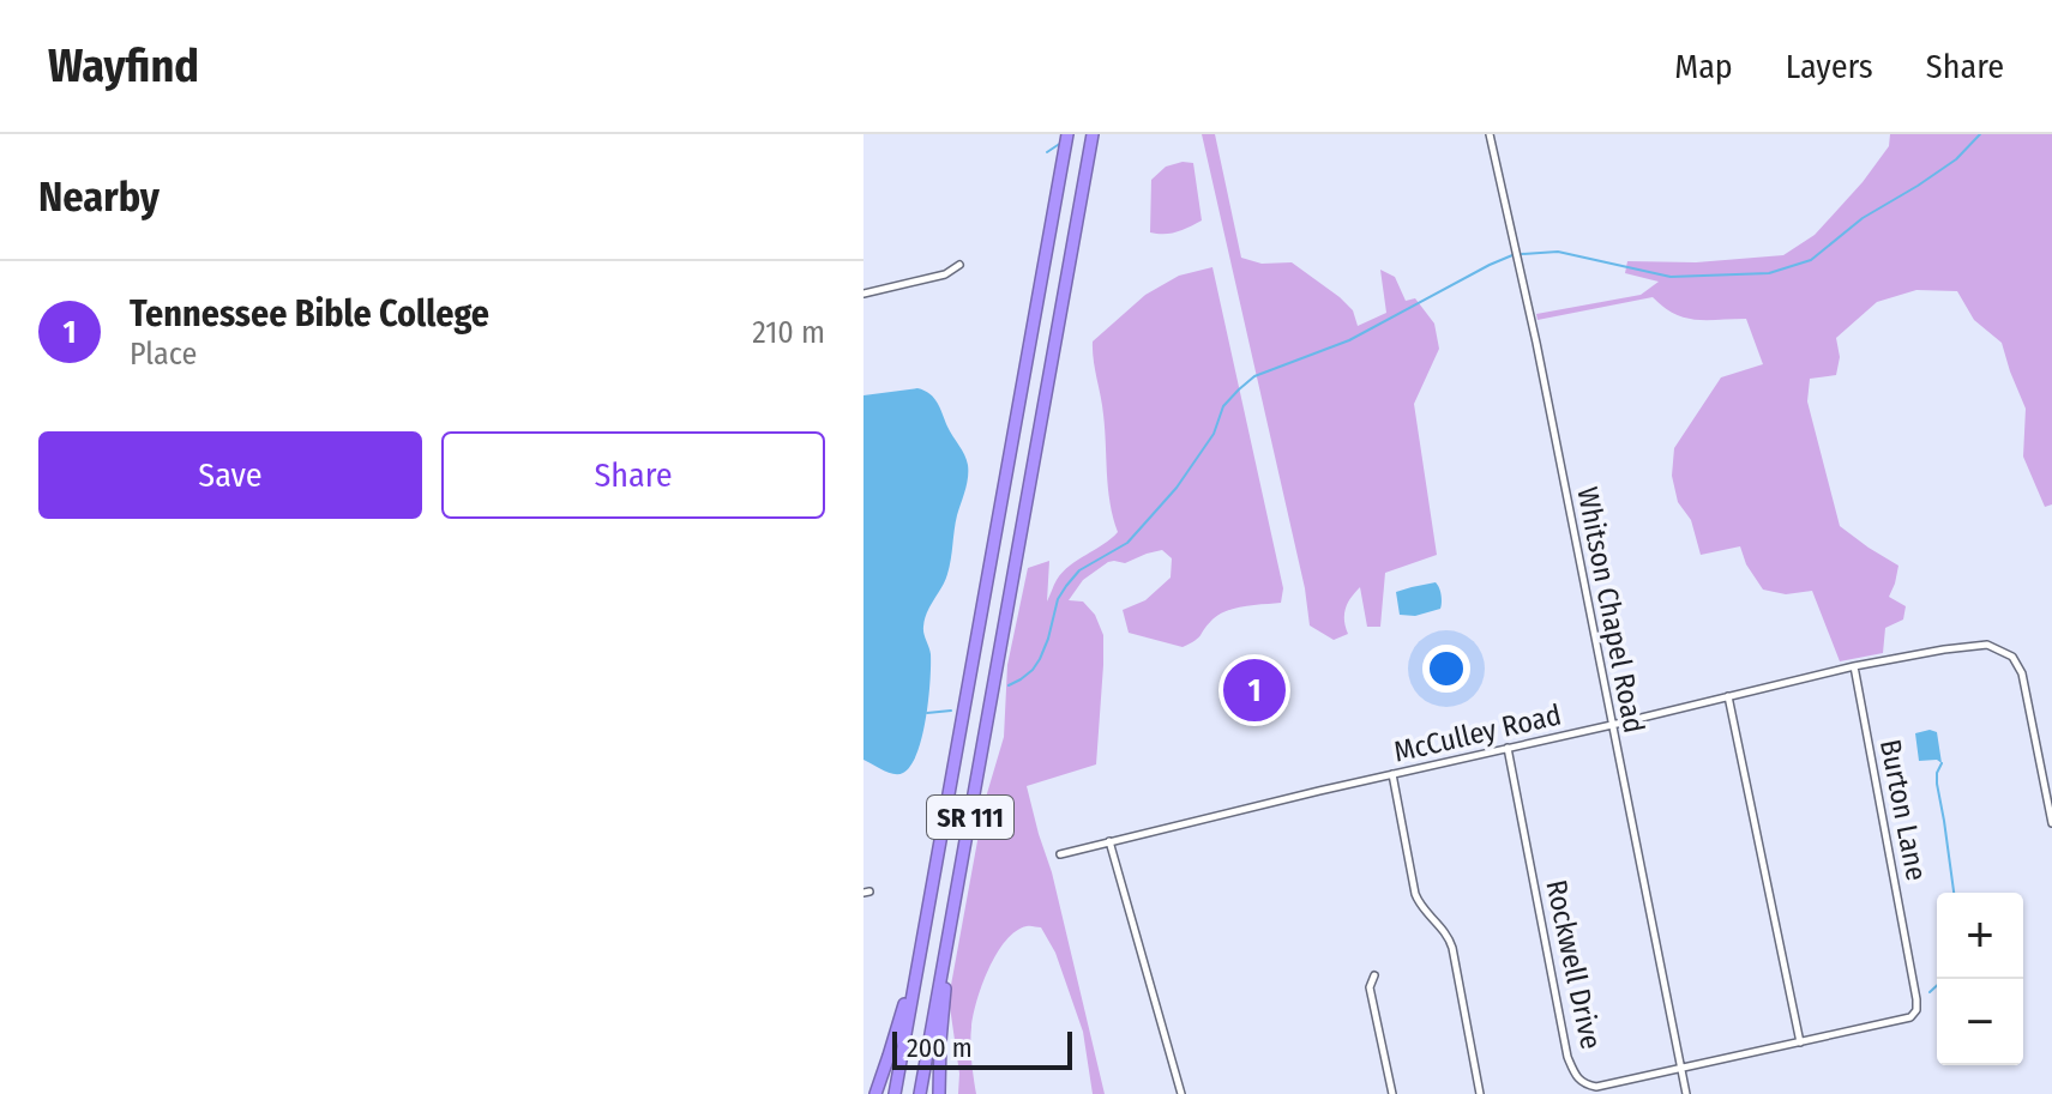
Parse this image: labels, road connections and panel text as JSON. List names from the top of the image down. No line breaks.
{"streets":{"highway":["SR 111"],"street":["Whitson Chapel Road","McCulley Road","Burton Lane","Rockwell Drive"]},"crossings":[["Whitson Chapel Road","McCulley Road"],["Whitson Chapel Road","Rockwell Drive"],["McCulley Road","Burton Lane"],["McCulley Road","Rockwell Drive"],["Burton Lane","Rockwell Drive"]],"scale_bar":"200 m","page":{"header":"Wayfind","nav":["Map","Layers","Share"],"heading":"Nearby","list":[{"mark":"1","name":"Tennessee Bible College","note":"Place","value":"210 m"}],"buttons":["Save","Share"],"pins":"1","map_buttons":["+","−"],"scale":"200 m"}}
